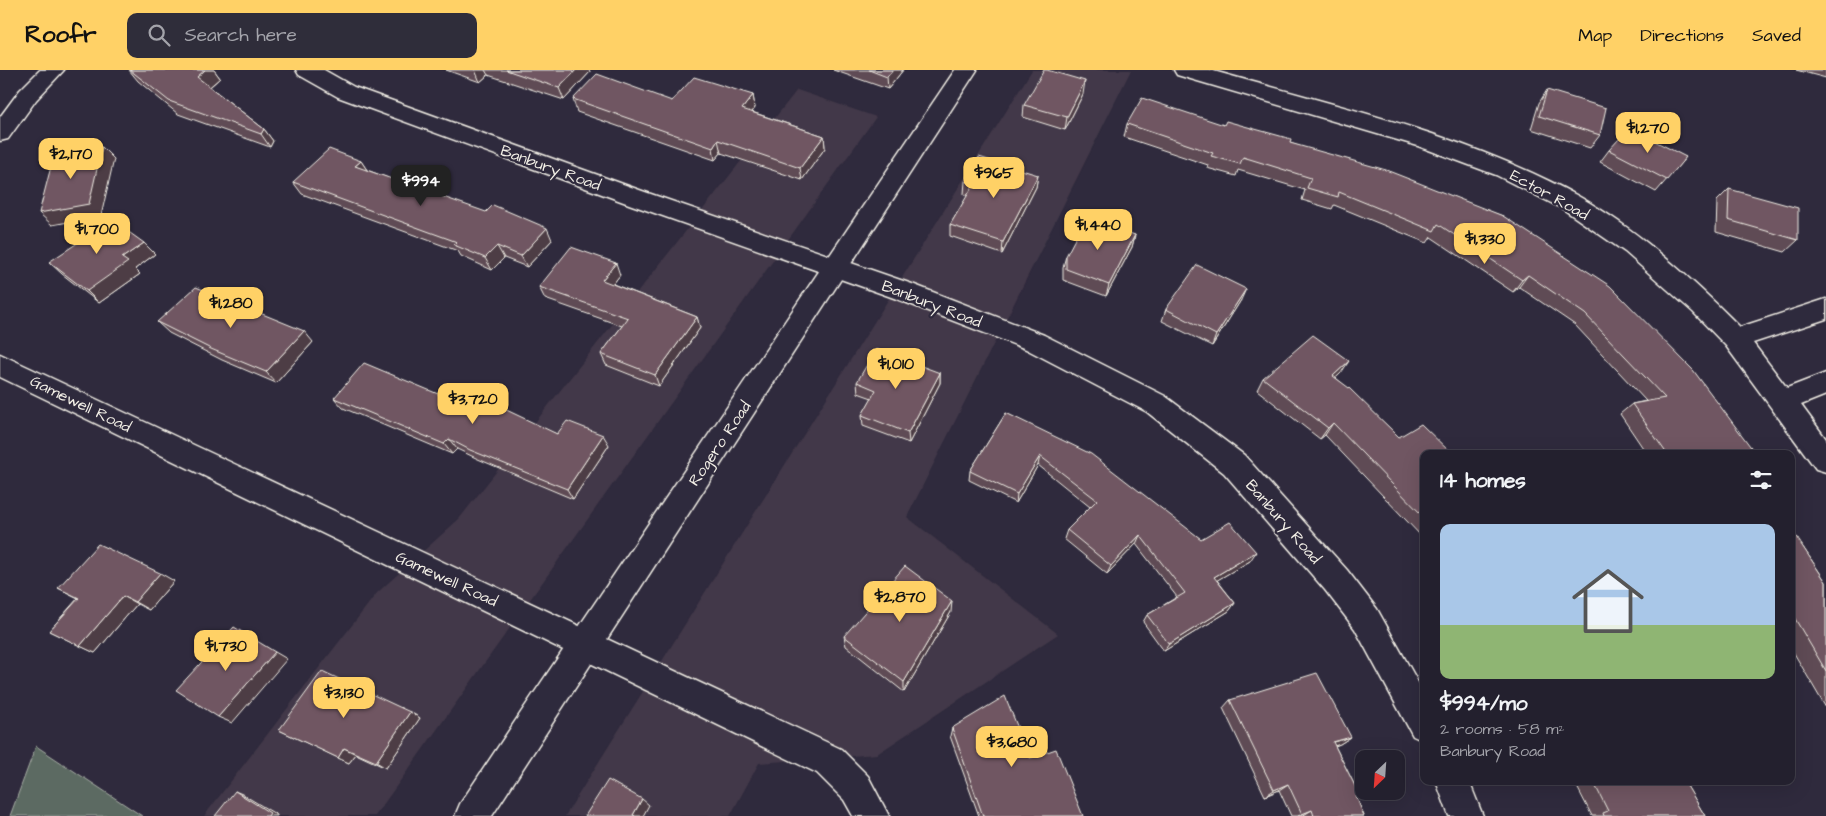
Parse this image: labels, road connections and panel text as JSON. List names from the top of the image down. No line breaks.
{"streets":{"street":["Banbury Road","Ector Road","Gamewell Road","Rogero Road"]},"crossings":[["Banbury Road","Rogero Road"],["Gamewell Road","Rogero Road"]],"north":"bottom left","page":{"header":"Roofr","search":"Search here","nav":["Map","Directions","Saved"],"price":["$1,270","$2,170","$965","$994","$1,440","$1,700","$1,330","$1,280","$1,010","$3,720","$2,870","$1,730","$3,130","$3,680"],"heading":"14 homes","list":[{"name":"$994/mo","note":"2 rooms · 58 m² · Banbury Road"}]}}
